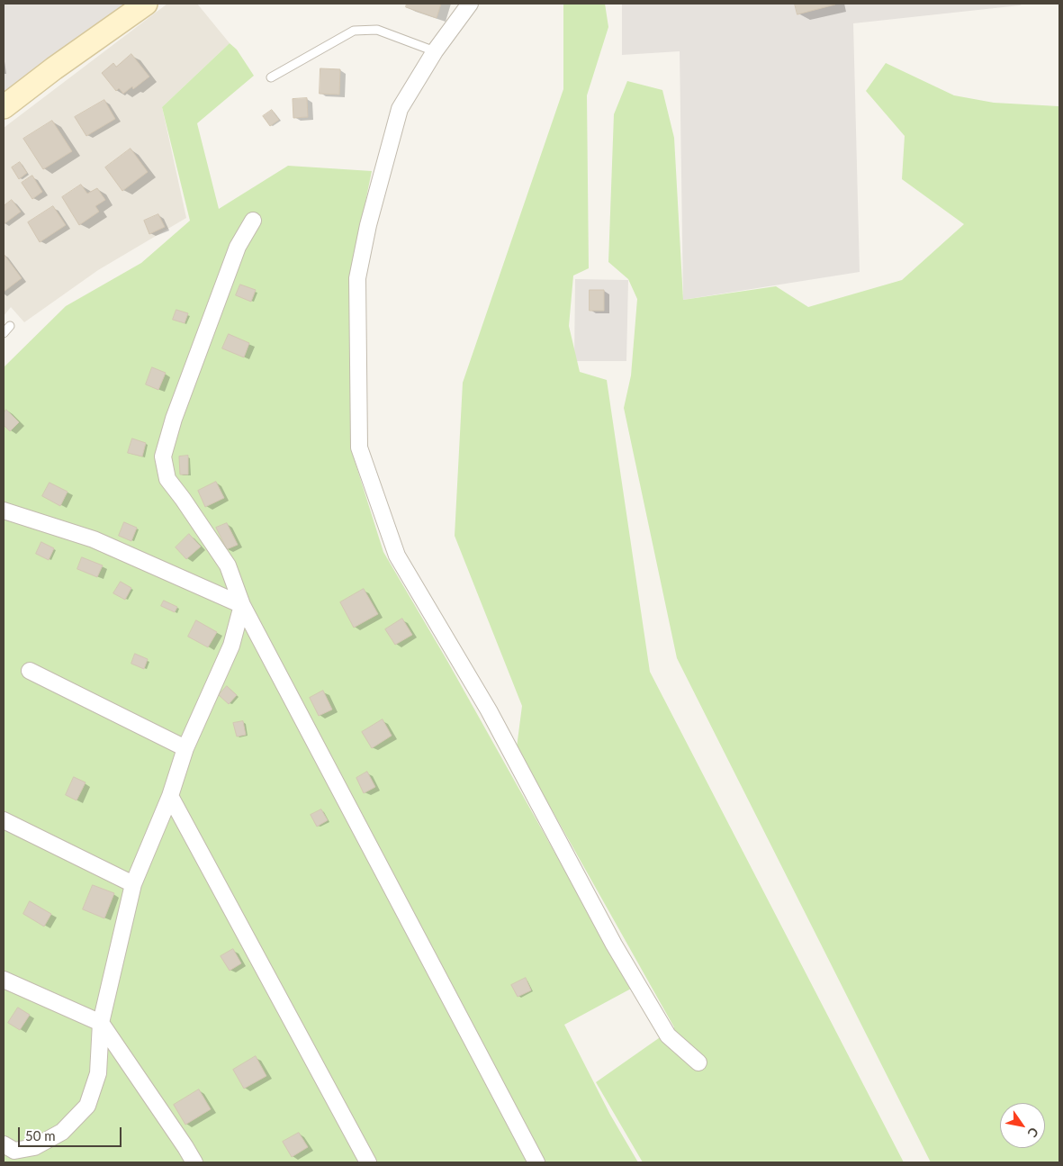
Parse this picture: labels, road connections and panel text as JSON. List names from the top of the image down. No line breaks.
{"scale_bar":"50 m","north":"bottom right"}
